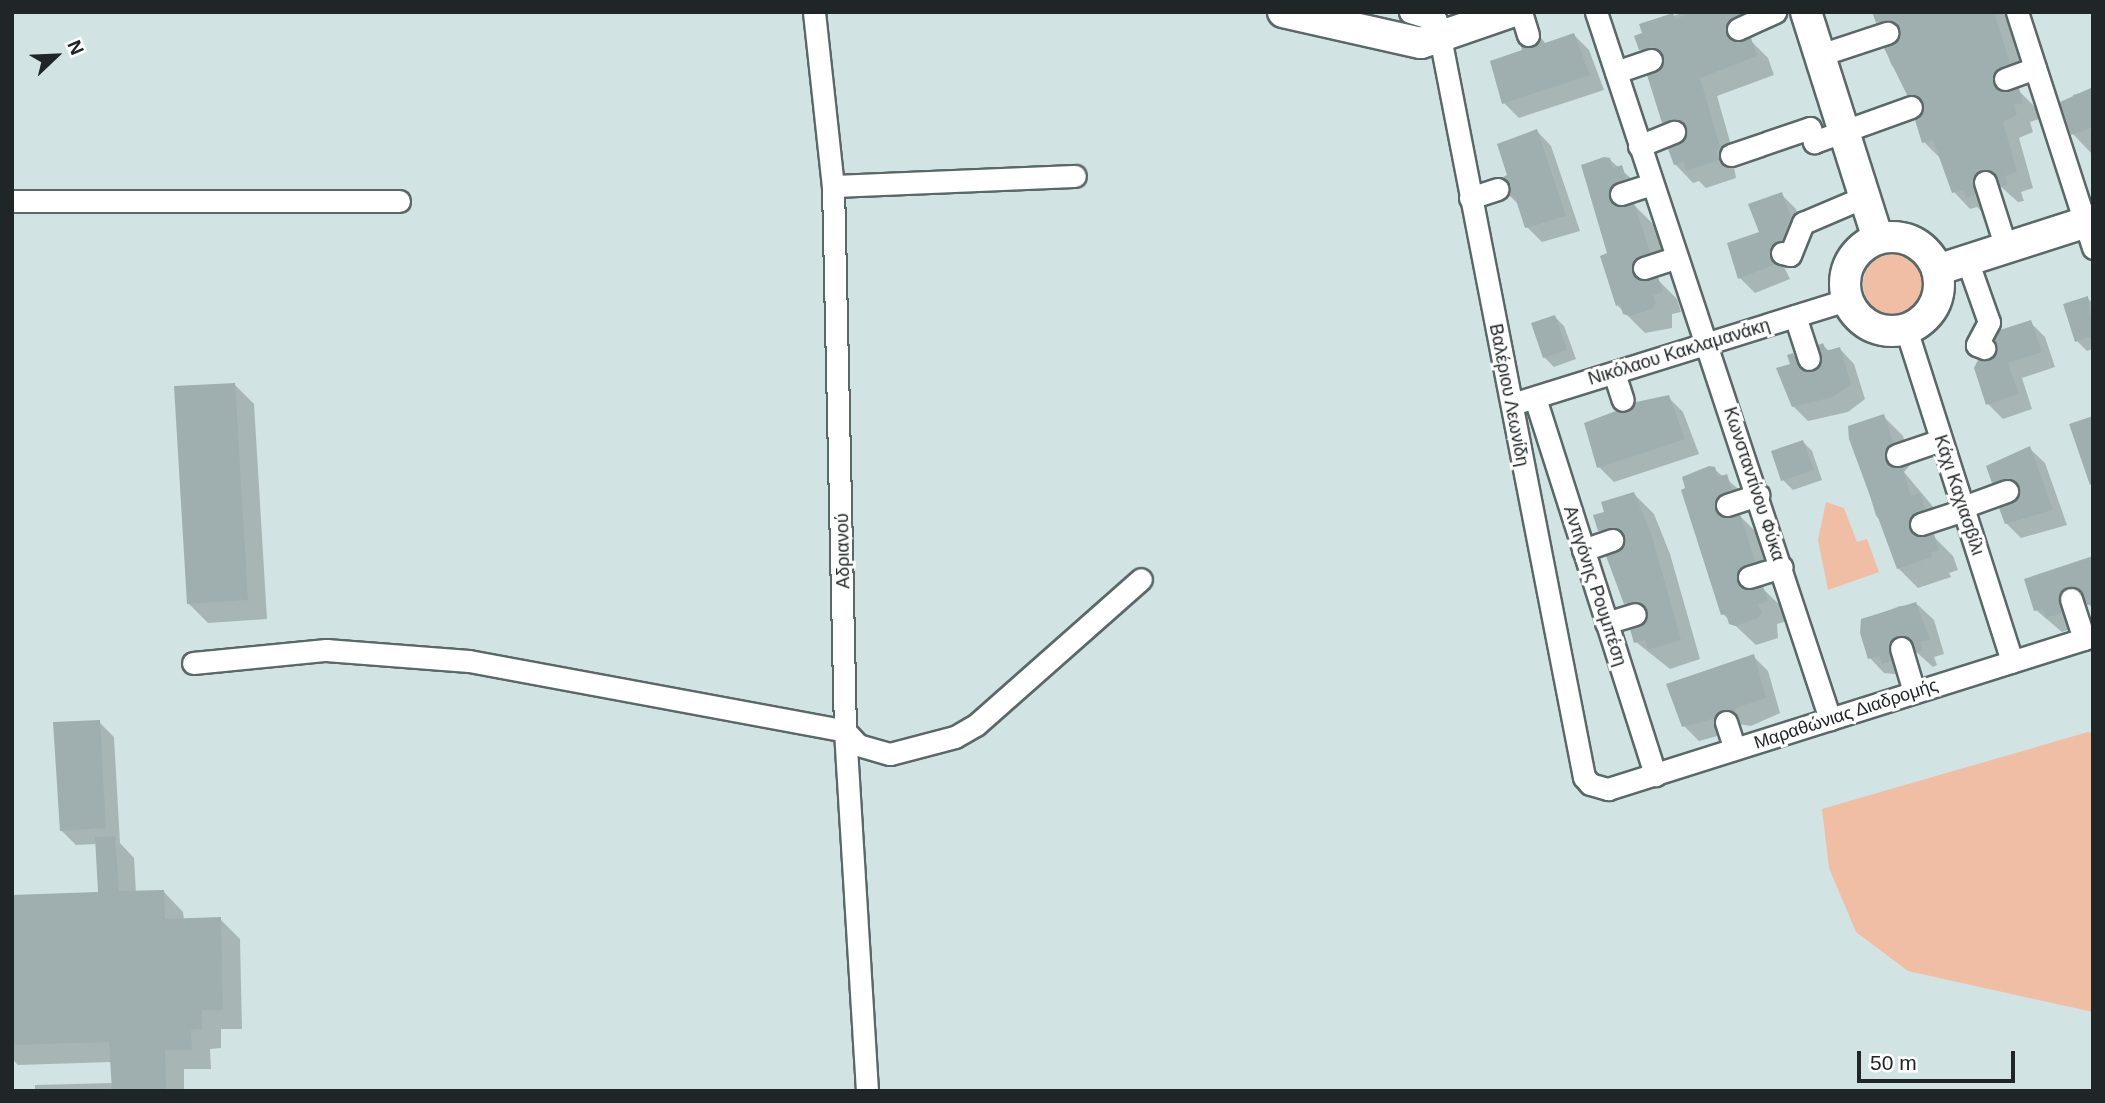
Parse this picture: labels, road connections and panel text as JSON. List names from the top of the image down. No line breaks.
{"streets":{"street":["Νικόλαου Κακλαμανάκη","Βαλέριου Λεωνίδη","Κωνσταντίνου Φύκα","Κάχι Καχιασβίλι","Αδριανού","Αντιγόνης Ρουμπέση","Μαραθώνιας Διαδρομής"]},"crossings":[["Νικόλαου Κακλαμανάκη","Βαλέριου Λεωνίδη"],["Νικόλαου Κακλαμανάκη","Κωνσταντίνου Φύκα"],["Νικόλαου Κακλαμανάκη","Κάχι Καχιασβίλι"],["Νικόλαου Κακλαμανάκη","Αντιγόνης Ρουμπέση"],["Βαλέριου Λεωνίδη","Μαραθώνιας Διαδρομής"],["Κωνσταντίνου Φύκα","Μαραθώνιας Διαδρομής"],["Κάχι Καχιασβίλι","Μαραθώνιας Διαδρομής"],["Αντιγόνης Ρουμπέση","Μαραθώνιας Διαδρομής"]],"scale_bar":"50 m","north":"top right"}
